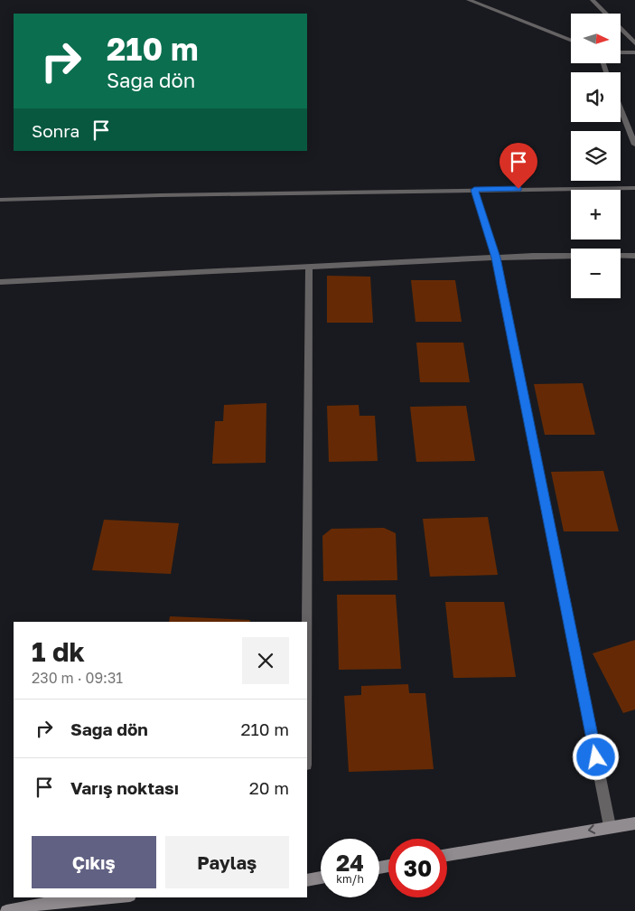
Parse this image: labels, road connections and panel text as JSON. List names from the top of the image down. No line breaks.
{"north":"right","page":{"map_buttons":["+","−"],"turn":["210 m","Sağa dön"],"then":"Sonra","heading":["1 dk","230 m · 09:31"],"list":[{"name":"Sağa dön","value":"210 m"},{"name":"Varış noktası","value":"20 m"}],"buttons":["Çıkış","Paylaş"],"speed":"24 km/h","limit":"30"}}
